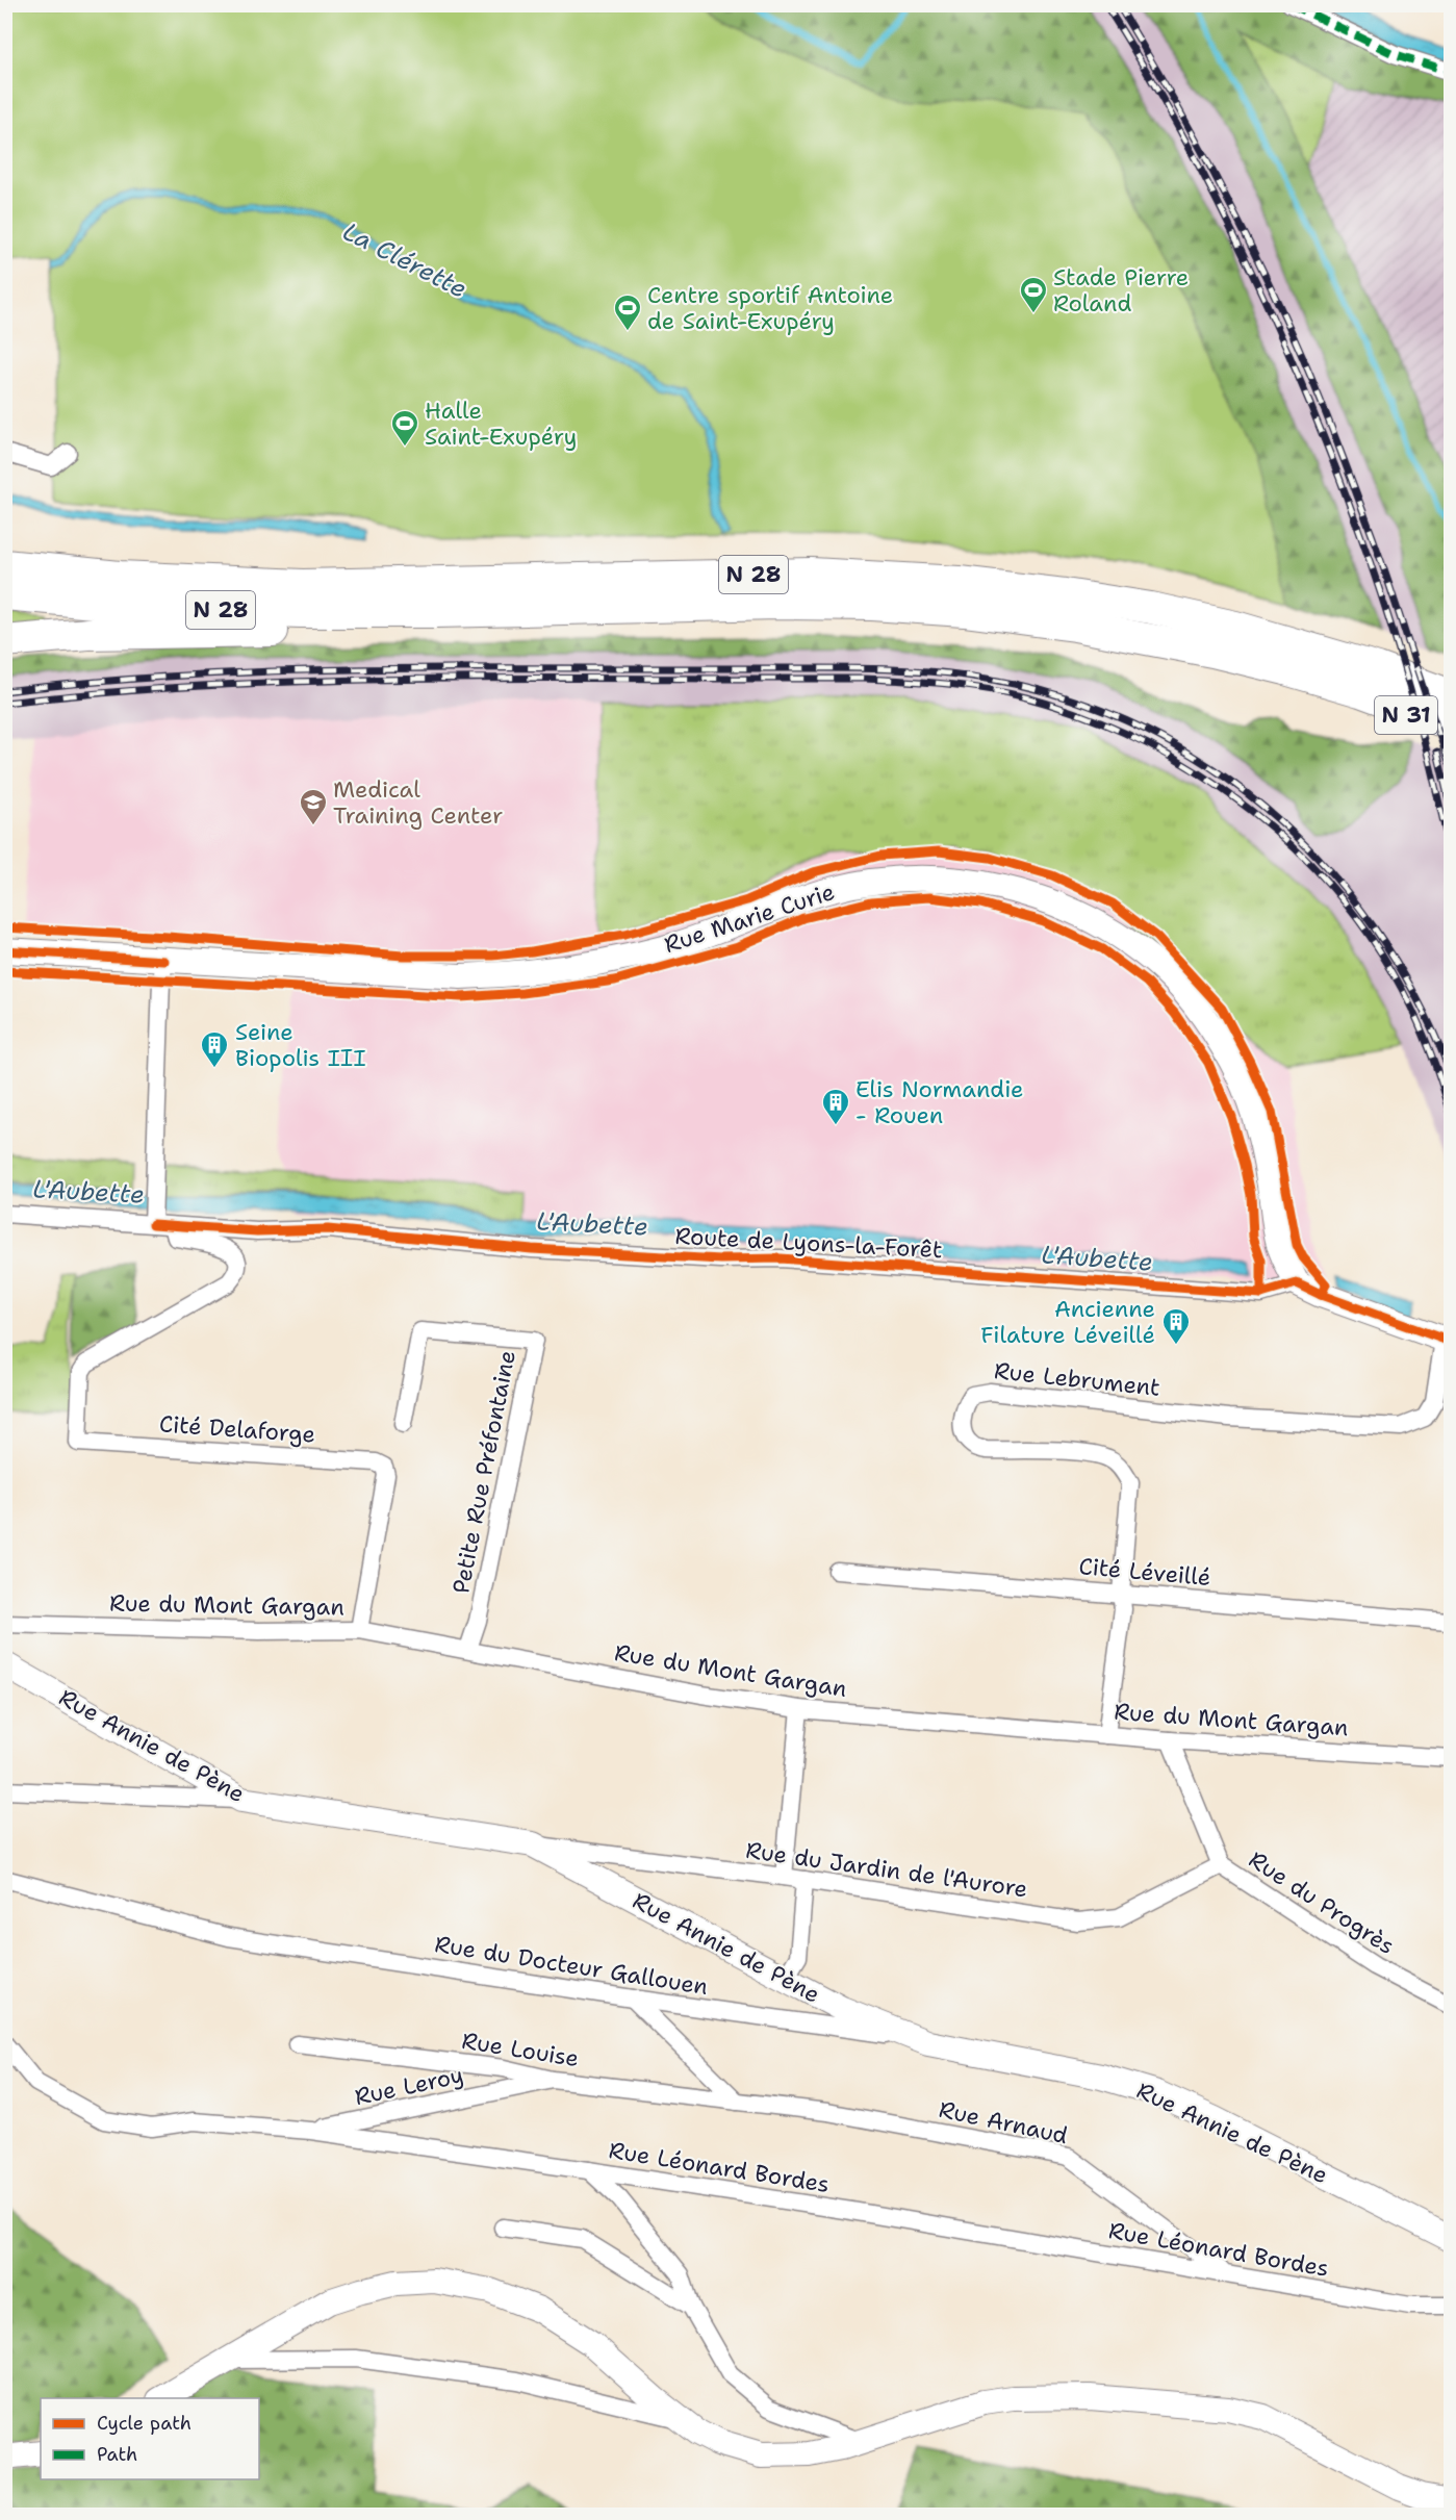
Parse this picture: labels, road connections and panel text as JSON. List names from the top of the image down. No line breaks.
{"streets":{"highway":["N 28","N 31"],"street":["Rue Marie Curie","Route de Lyons-la-Forêt","Rue Lebrument","Cité Delaforge","Petite Rue Préfontaine","Cité Léveillé","Rue du Mont Gargan","Rue Annie de Pène","Rue du Jardin de l'Aurore","Rue du Progrès","Rue du Docteur Gallouen","Rue Louise","Rue Leroy","Rue Arnaud","Rue Léonard Bordes"]},"crossings":[["N 28","N 31"],["Rue Marie Curie","Route de Lyons-la-Forêt"],["Route de Lyons-la-Forêt","Cité Delaforge"],["Rue Lebrument","Cité Léveillé"],["Rue Lebrument","Rue du Mont Gargan"],["Cité Delaforge","Rue du Mont Gargan"],["Petite Rue Préfontaine","Rue du Mont Gargan"],["Rue du Mont Gargan","Rue du Progrès"],["Rue Annie de Pène","Rue du Jardin de l'Aurore"],["Rue Annie de Pène","Rue du Docteur Gallouen"],["Rue du Jardin de l'Aurore","Rue du Progrès"],["Rue Louise","Rue Leroy"],["Rue Louise","Rue Arnaud"],["Rue Leroy","Rue Léonard Bordes"],["Rue Arnaud","Rue Léonard Bordes"]],"water":["La Clérette","L'Aubette"],"places":{"sports":["Stade Pierre Roland","Centre sportif Antoine de Saint-Exupéry","Halle Saint-Exupéry"],"school or university":["Medical Training Center"],"building":["Seine Biopolis III","Elis Normandie - Rouen","Ancienne Filature Léveillé"]},"legend":["Cycle path","Path"]}
